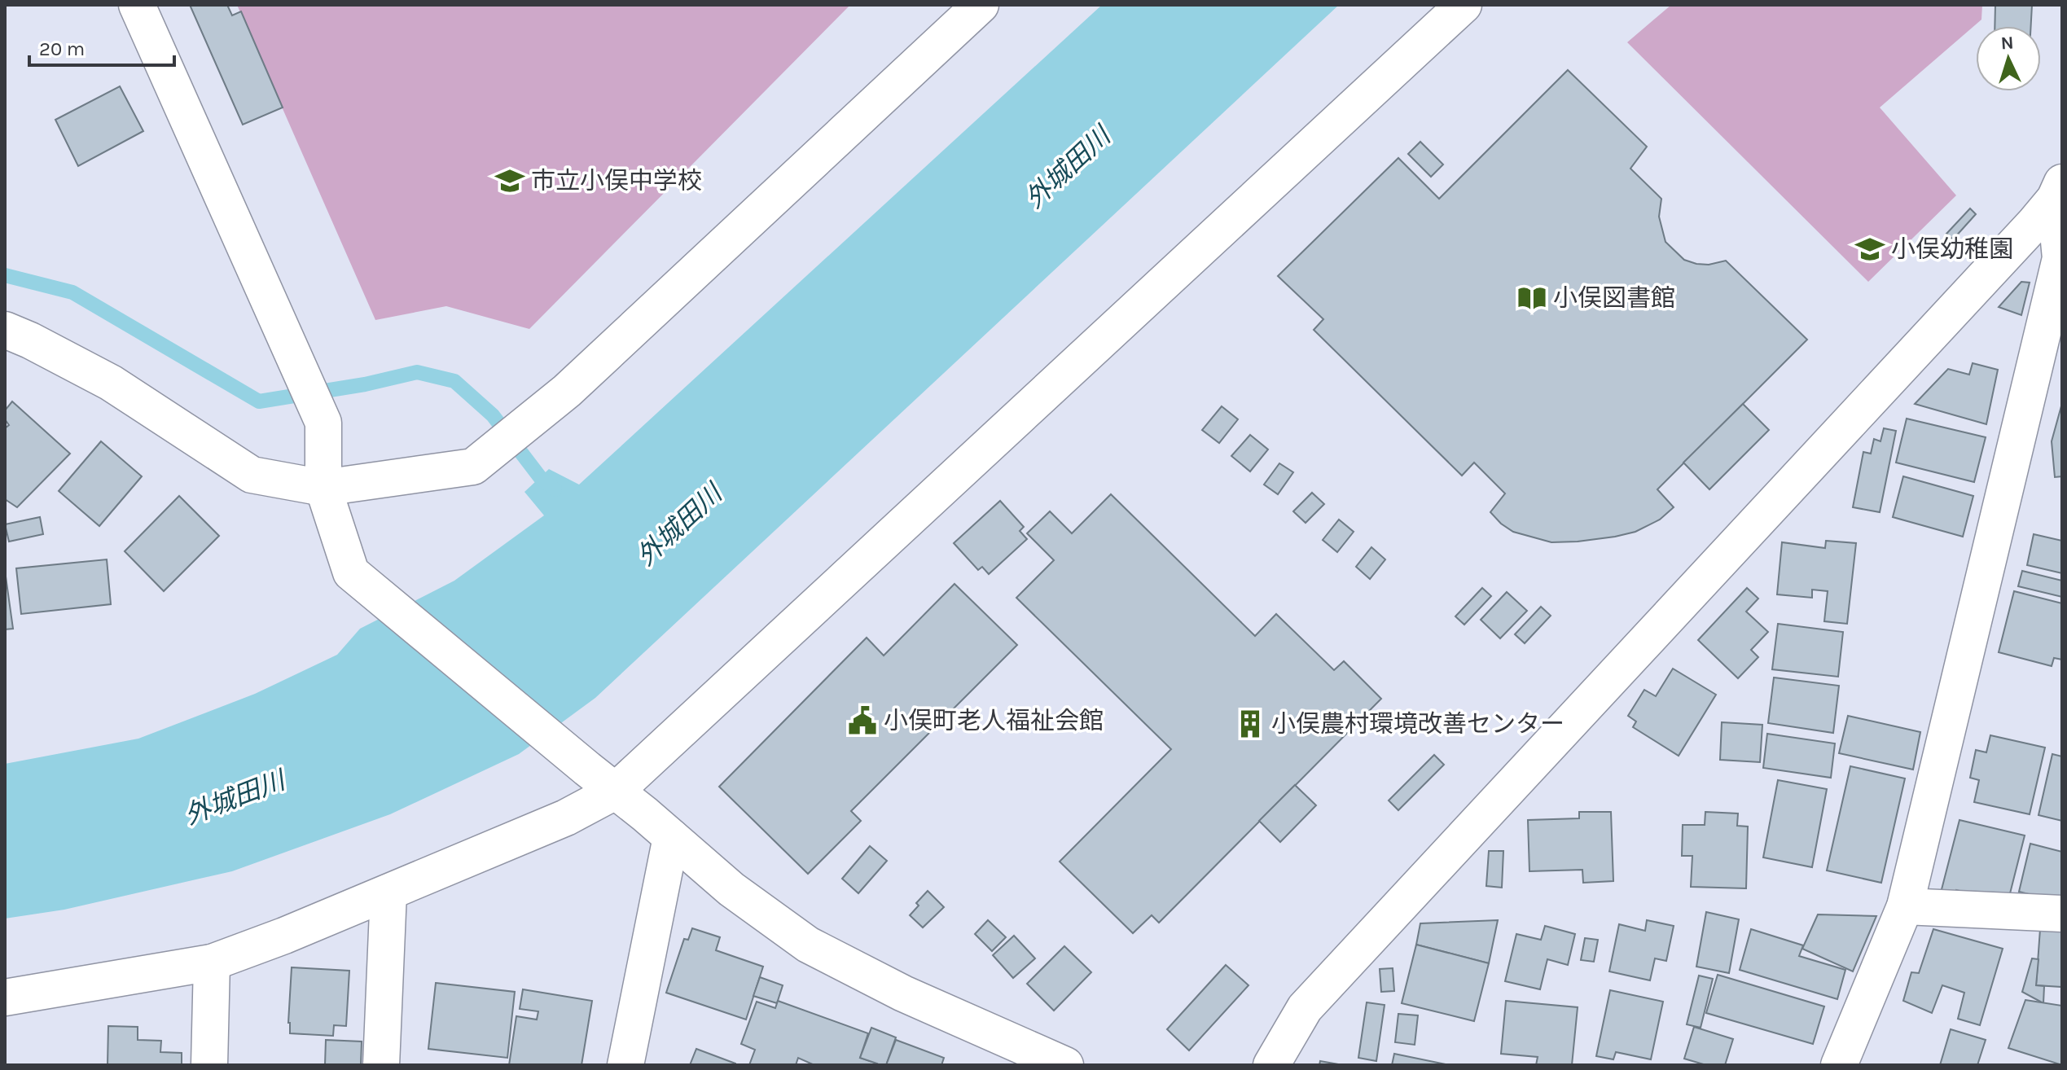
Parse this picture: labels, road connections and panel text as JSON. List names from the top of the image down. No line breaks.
{"water":["外城田川"],"places":{"school or university":["市立小俣中学校","小俣幼稚園"],"library":["小俣図書館"],"public building":["小俣町老人福祉会館"],"building":["小俣農村環境改善センター"]},"scale_bar":"20 m","north":"top"}
